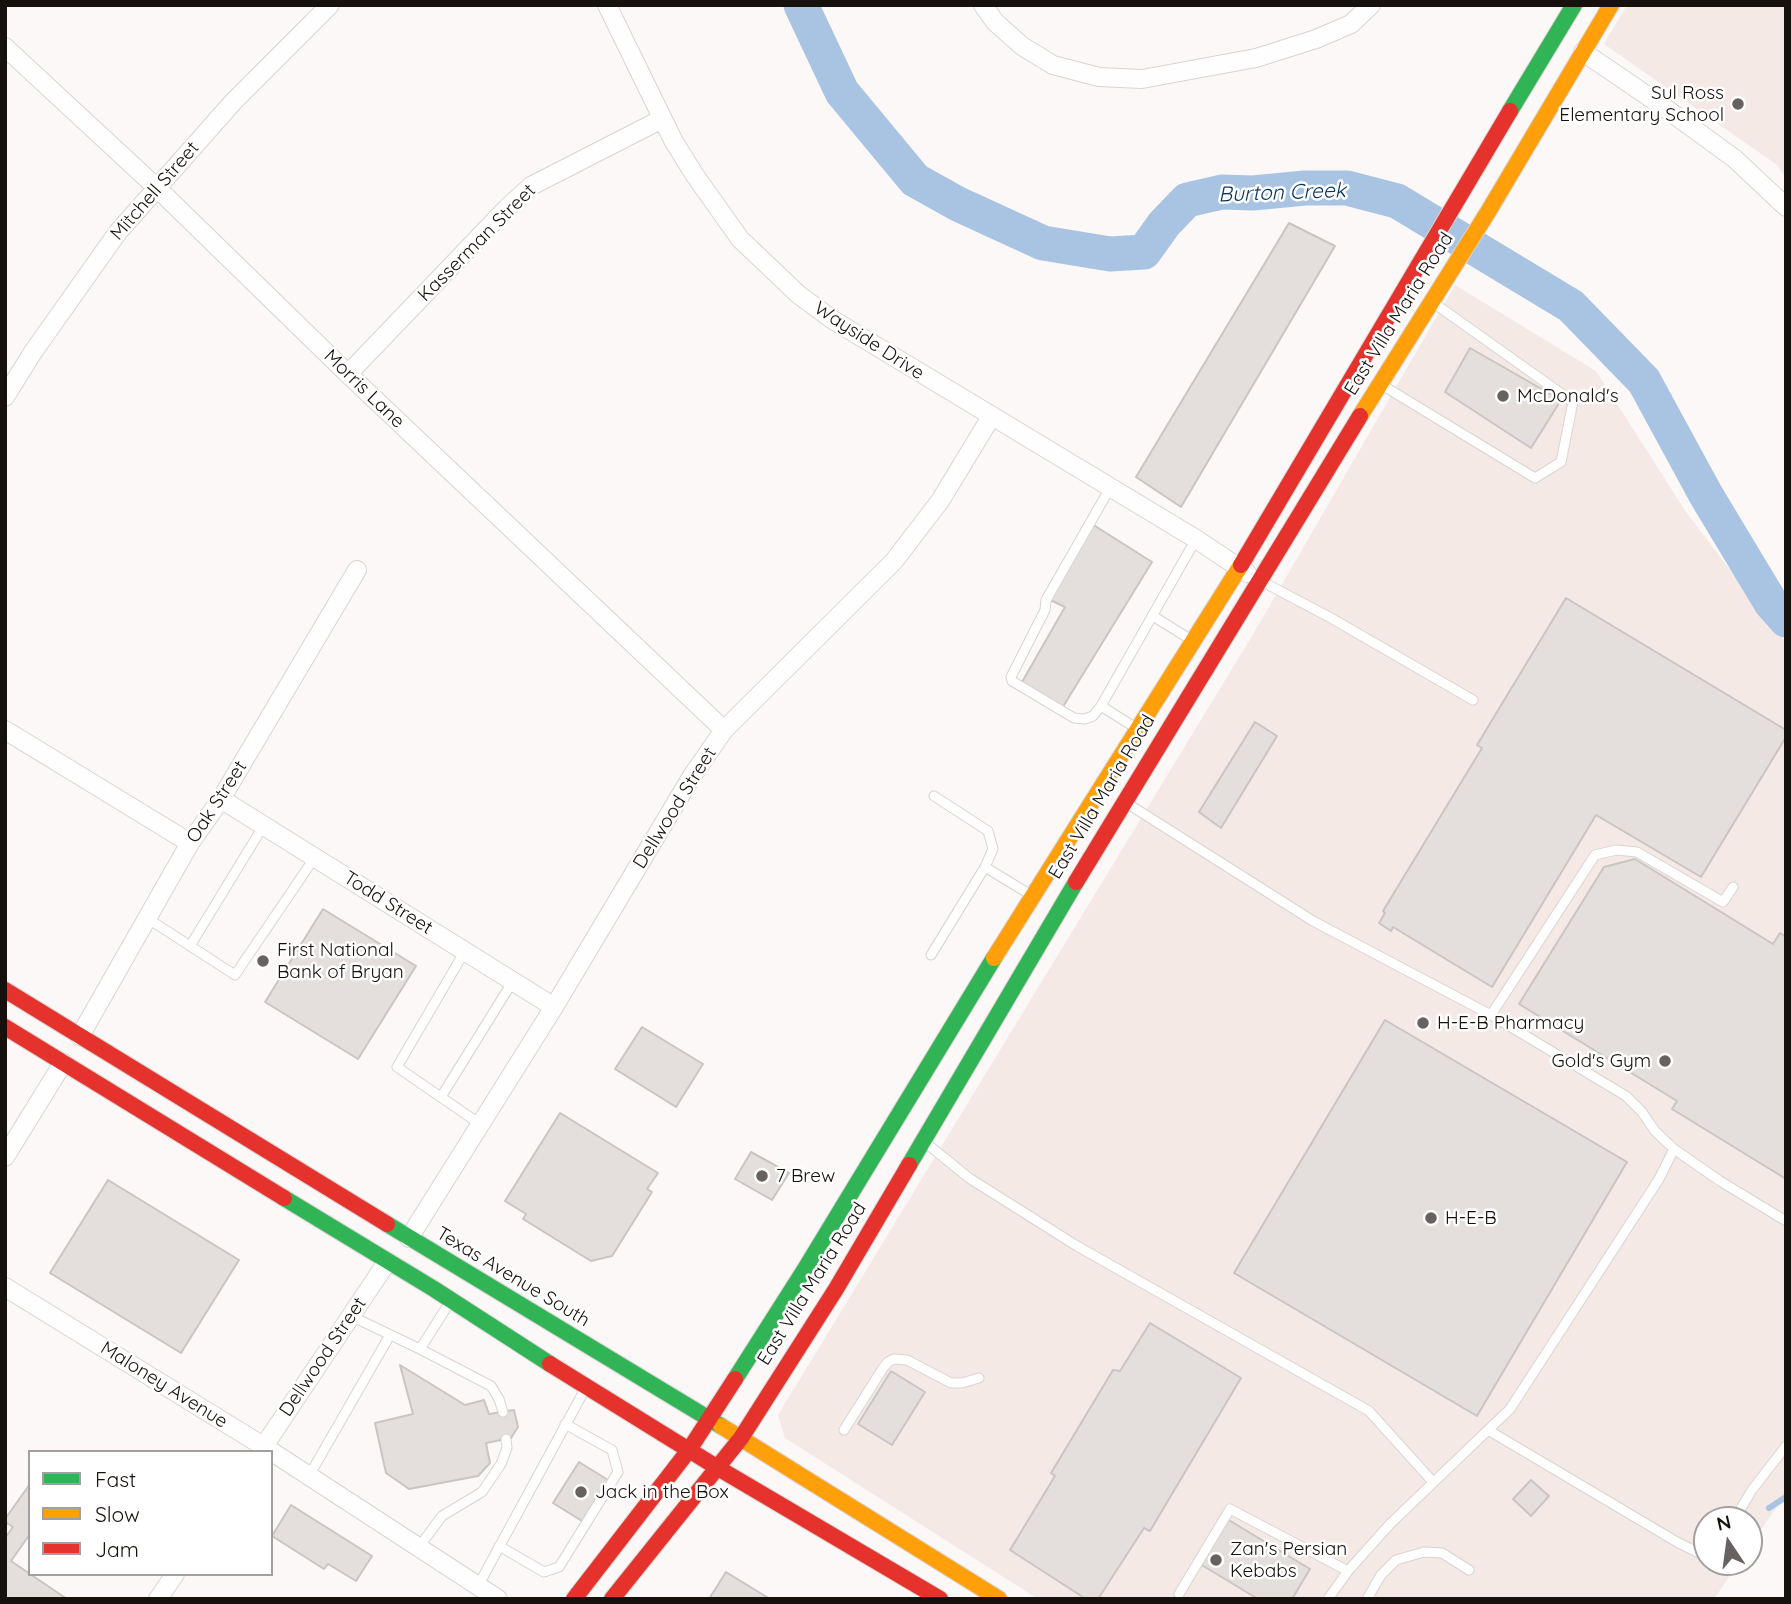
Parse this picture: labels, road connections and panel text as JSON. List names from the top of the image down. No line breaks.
{"streets":{"main road":["East Villa Maria Road","Texas Avenue South"],"street":["Mitchell Street","Kasserman Street","Wayside Drive","Morris Lane","Oak Street","Dellwood Street","Todd Street","Maloney Avenue"]},"crossings":[["Mitchell Street","Morris Lane"],["Kasserman Street","Wayside Drive"],["Kasserman Street","Morris Lane"],["East Villa Maria Road","Wayside Drive"],["East Villa Maria Road","Texas Avenue South"],["Wayside Drive","Dellwood Street"],["Morris Lane","Dellwood Street"],["Oak Street","Todd Street"],["Oak Street","Texas Avenue South"],["Dellwood Street","Todd Street"],["Dellwood Street","Texas Avenue South"],["Dellwood Street","Maloney Avenue"]],"water":["Burton Creek"],"places":["Sul Ross Elementary School","McDonald's","First National Bank of Bryan","H-E-B Pharmacy","Gold's Gym","7 Brew","H-E-B","Jack in the Box","Zan's Persian Kebabs"],"legend":["Fast","Slow","Jam"],"north":"top"}
